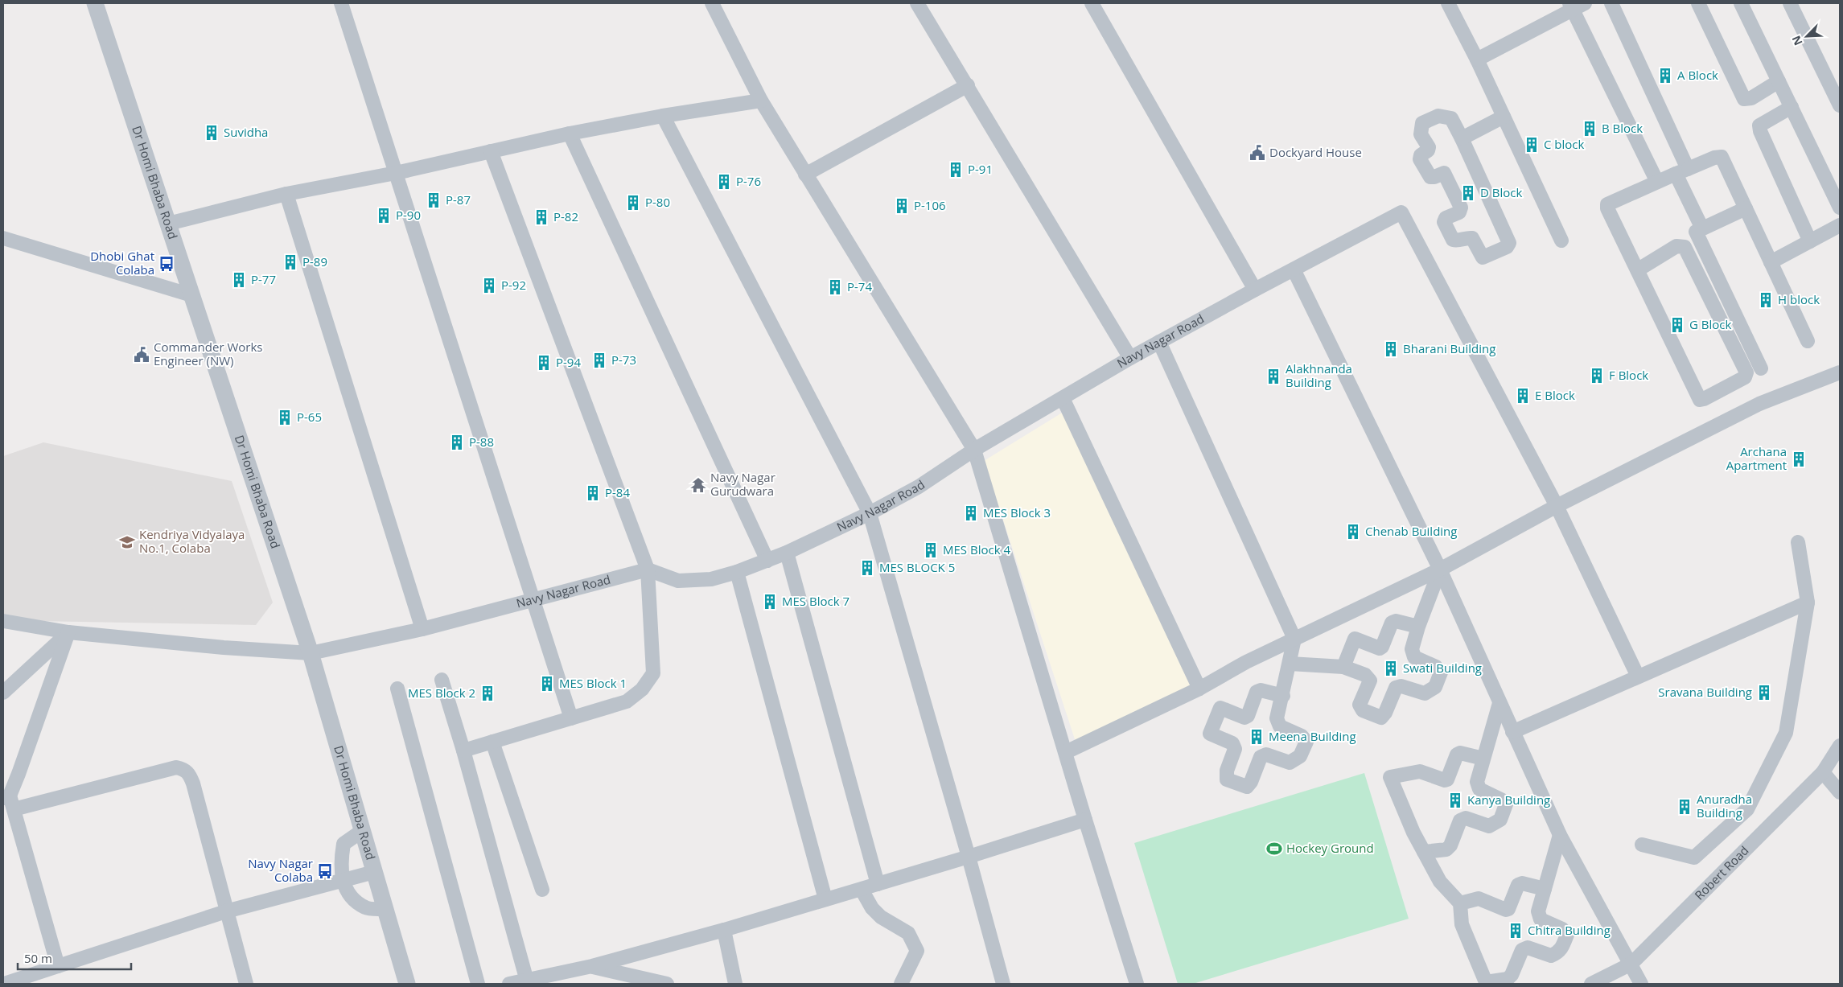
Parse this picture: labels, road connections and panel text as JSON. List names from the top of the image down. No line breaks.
{"streets":{"street":["Dr Homi Bhaba Road","Navy Nagar Road","Robert Road"]},"crossings":[["Dr Homi Bhaba Road","Navy Nagar Road"]],"places":{"building":["A Block","B Block","Suvidha","C block","P-91","P-76","D Block","P-87","P-80","P-106","P-90","P-82","P-89","P-77","P-92","P-74","H block","G Block","Bharani Building","P-73","P-94","F Block","Alakhnanda Building","E Block","P-65","P-88","Archana Apartment","P-84","MES Block 3","Chenab Building","MES Block 4","MES BLOCK 5","MES Block 7","Swati Building","MES Block 1","Sravana Building","MES Block 2","Meena Building","Kanya Building","Anuradha Building","Chitra Building"],"public building":["Dockyard House","Commander Works Engineer (NW)"],"bus stop":["Dhobi Ghat Colaba","Navy Nagar Colaba"],"temple":["Navy Nagar Gurudwara"],"school or university":["Kendriya Vidyalaya No.1, Colaba"],"sports":["Hockey Ground"]},"scale_bar":"50 m","north":"bottom left"}
